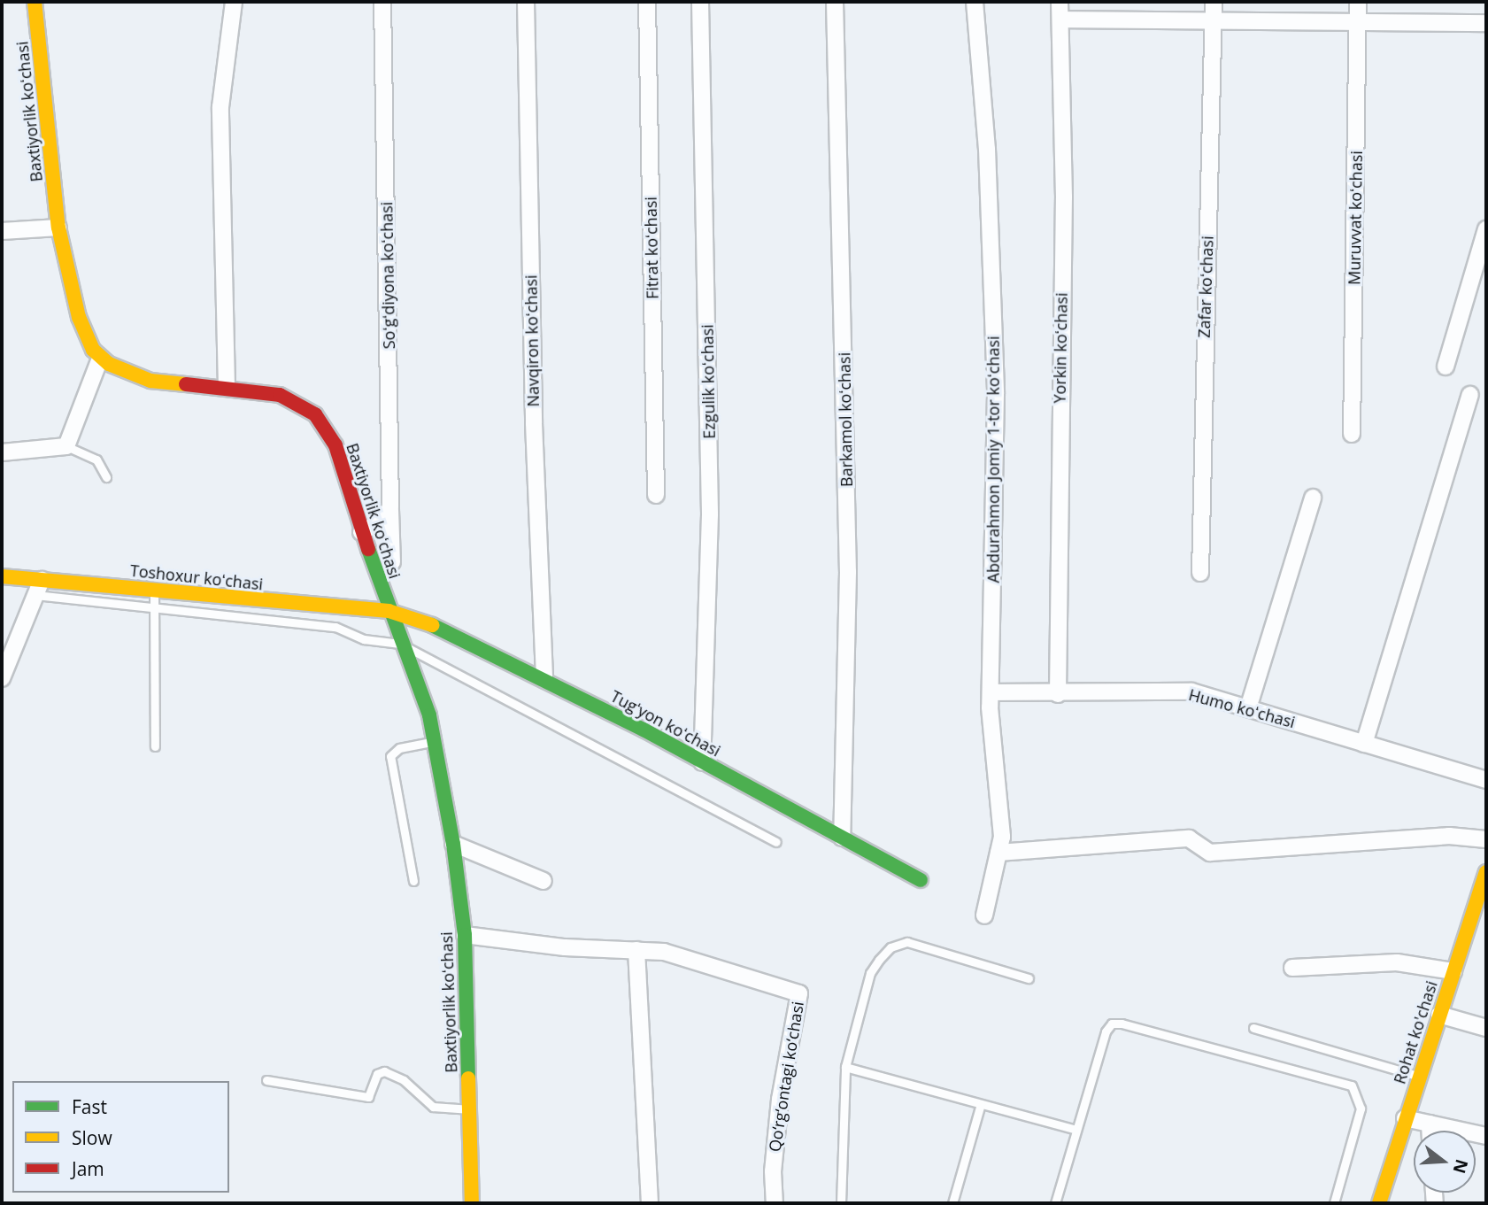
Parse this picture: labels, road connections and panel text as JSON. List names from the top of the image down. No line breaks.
{"streets":{"street":["Baxtiyorlik koʻchasi","Muruvvat koʻchasi","Fitrat koʻchasi","Soʻgʻdiyona koʻchasi","Zafar koʻchasi","Navqiron koʻchasi","Yorkin koʻchasi","Ezgulik koʻchasi","Barkamol koʻchasi","Abdurahmon Jomiy 1-tor koʻchasi","Toshoxur koʻchasi","Humo koʻchasi","Tugʻyon koʻchasi","Rohat ko'chasi","Qo‘rg‘ontagi ko‘chasi"]},"crossings":[["Baxtiyorlik koʻchasi","Toshoxur koʻchasi"],["Baxtiyorlik koʻchasi","Tugʻyon koʻchasi"],["Baxtiyorlik koʻchasi","Qo‘rg‘ontagi ko‘chasi"],["Navqiron koʻchasi","Tugʻyon koʻchasi"],["Yorkin koʻchasi","Humo koʻchasi"],["Ezgulik koʻchasi","Tugʻyon koʻchasi"],["Barkamol koʻchasi","Tugʻyon koʻchasi"],["Abdurahmon Jomiy 1-tor koʻchasi","Humo koʻchasi"],["Toshoxur koʻchasi","Tugʻyon koʻchasi"]],"legend":["Fast","Slow","Jam"],"north":"right"}
